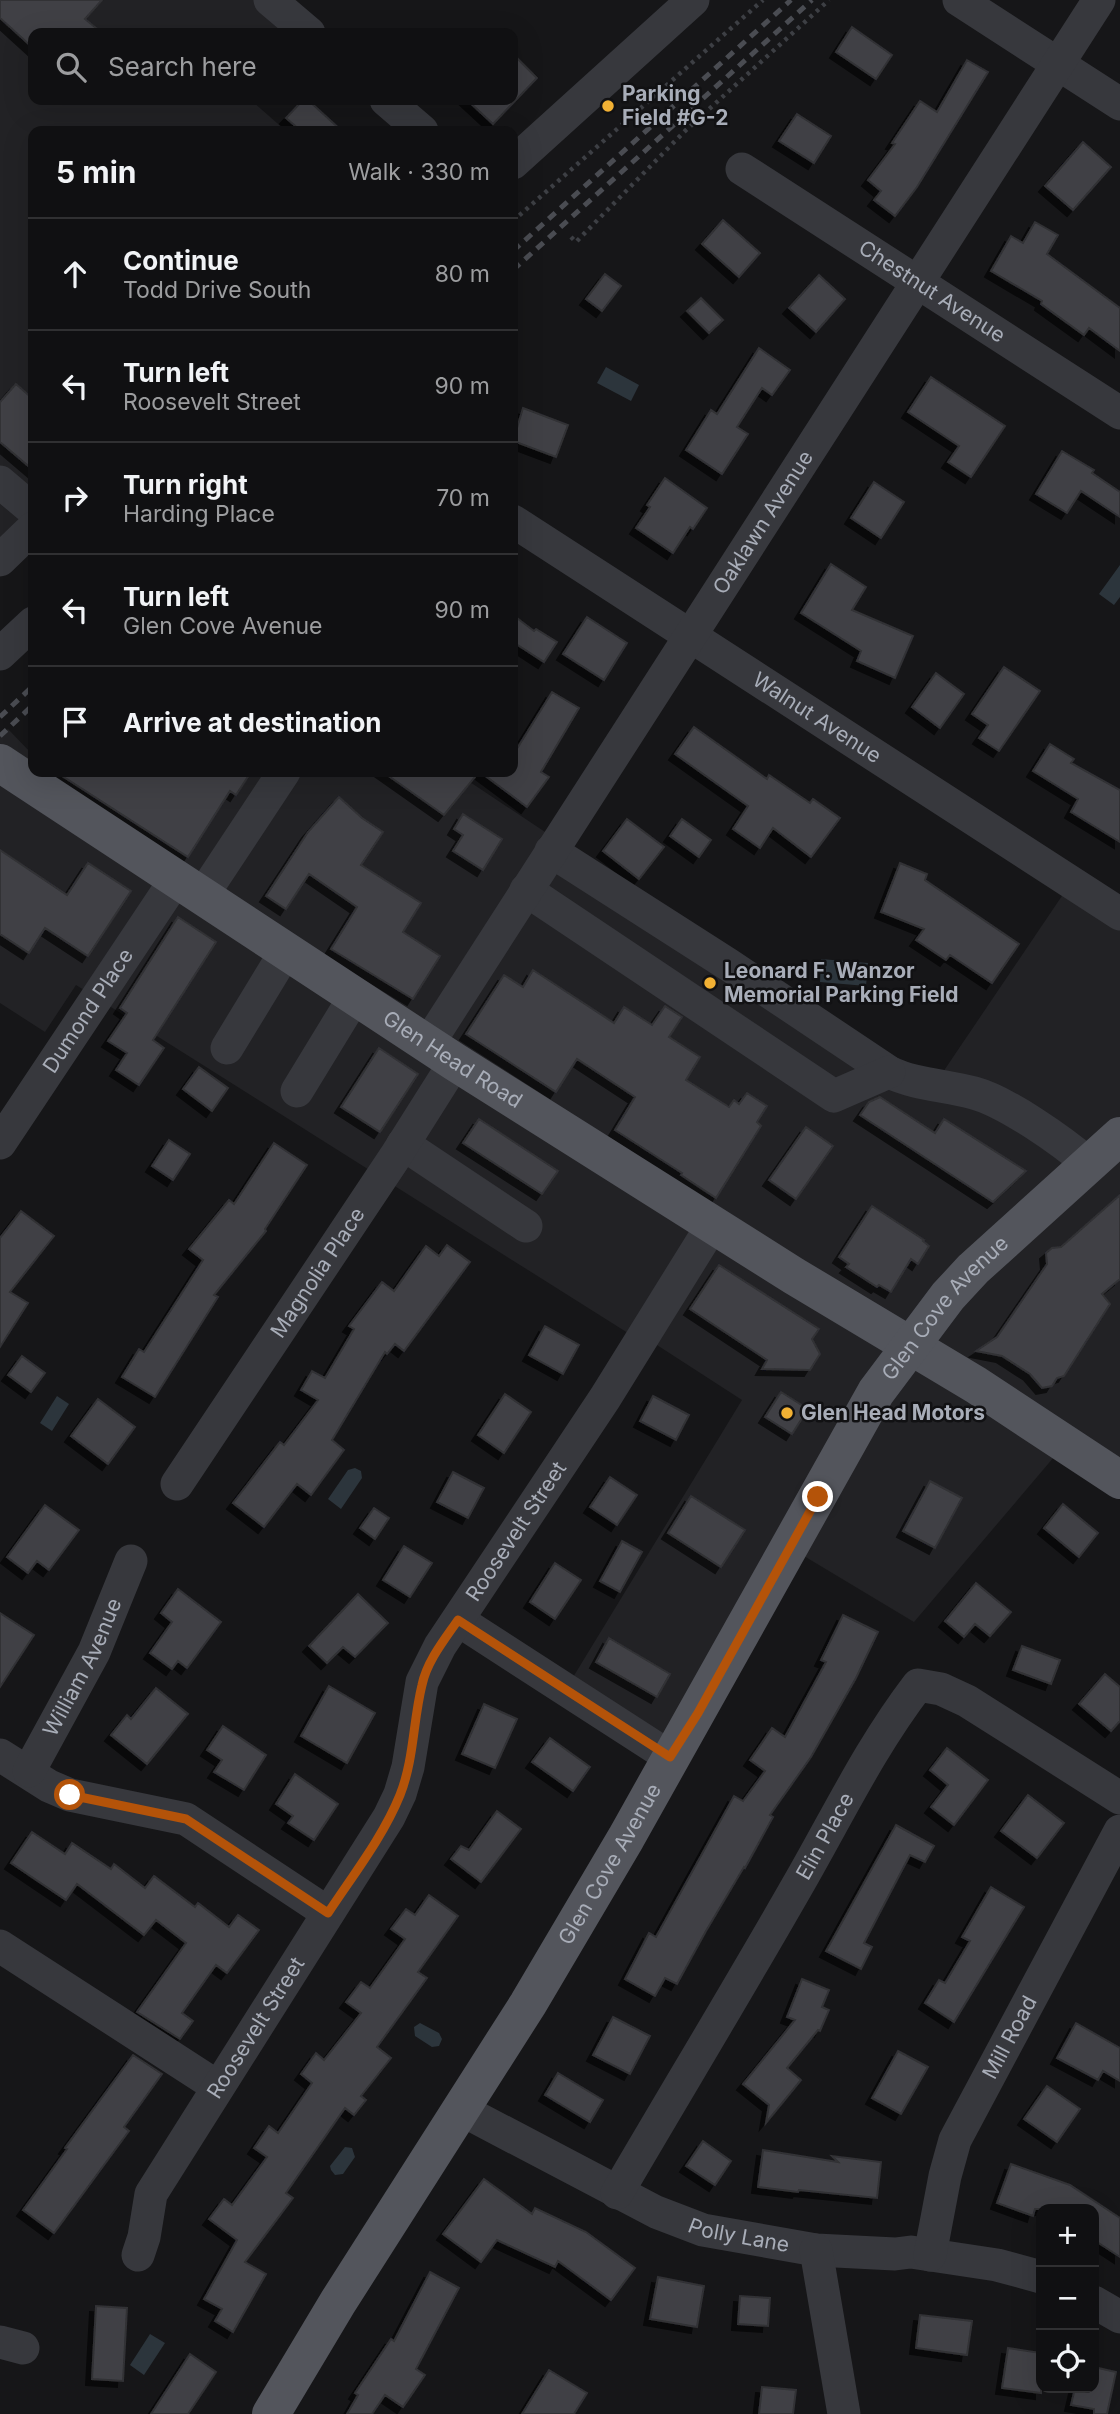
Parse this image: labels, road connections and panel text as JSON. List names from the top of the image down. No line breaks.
{"streets":{"main road":["Glen Head Road","Glen Cove Avenue"],"street":["Chestnut Avenue","Oaklawn Avenue","Walnut Avenue","Dumond Place","Magnolia Place","Roosevelt Street","William Avenue","Elin Place","Mill Road","Polly Lane"]},"crossings":[["Chestnut Avenue","Oaklawn Avenue"],["Oaklawn Avenue","Walnut Avenue"],["Oaklawn Avenue","Glen Head Road"],["Oaklawn Avenue","Magnolia Place"],["Dumond Place","Glen Head Road"],["Glen Head Road","Magnolia Place"],["Glen Head Road","Glen Cove Avenue"],["Glen Head Road","Roosevelt Street"],["Glen Cove Avenue","Polly Lane"],["Elin Place","Polly Lane"],["Mill Road","Polly Lane"]],"places":["Parking Field #G-2","Leonard F. Wanzor Memorial Parking Field","Glen Head Motors"],"page":{"search":"Search here","heading":["5 min","Walk · 330 m"],"list":[["Continue","Todd Drive South","80 m"],["Turn left","Roosevelt Street","90 m"],["Turn right","Harding Place","70 m"],["Turn left","Glen Cove Avenue","90 m"],"Arrive at destination"],"map_buttons":["+","−"]}}
